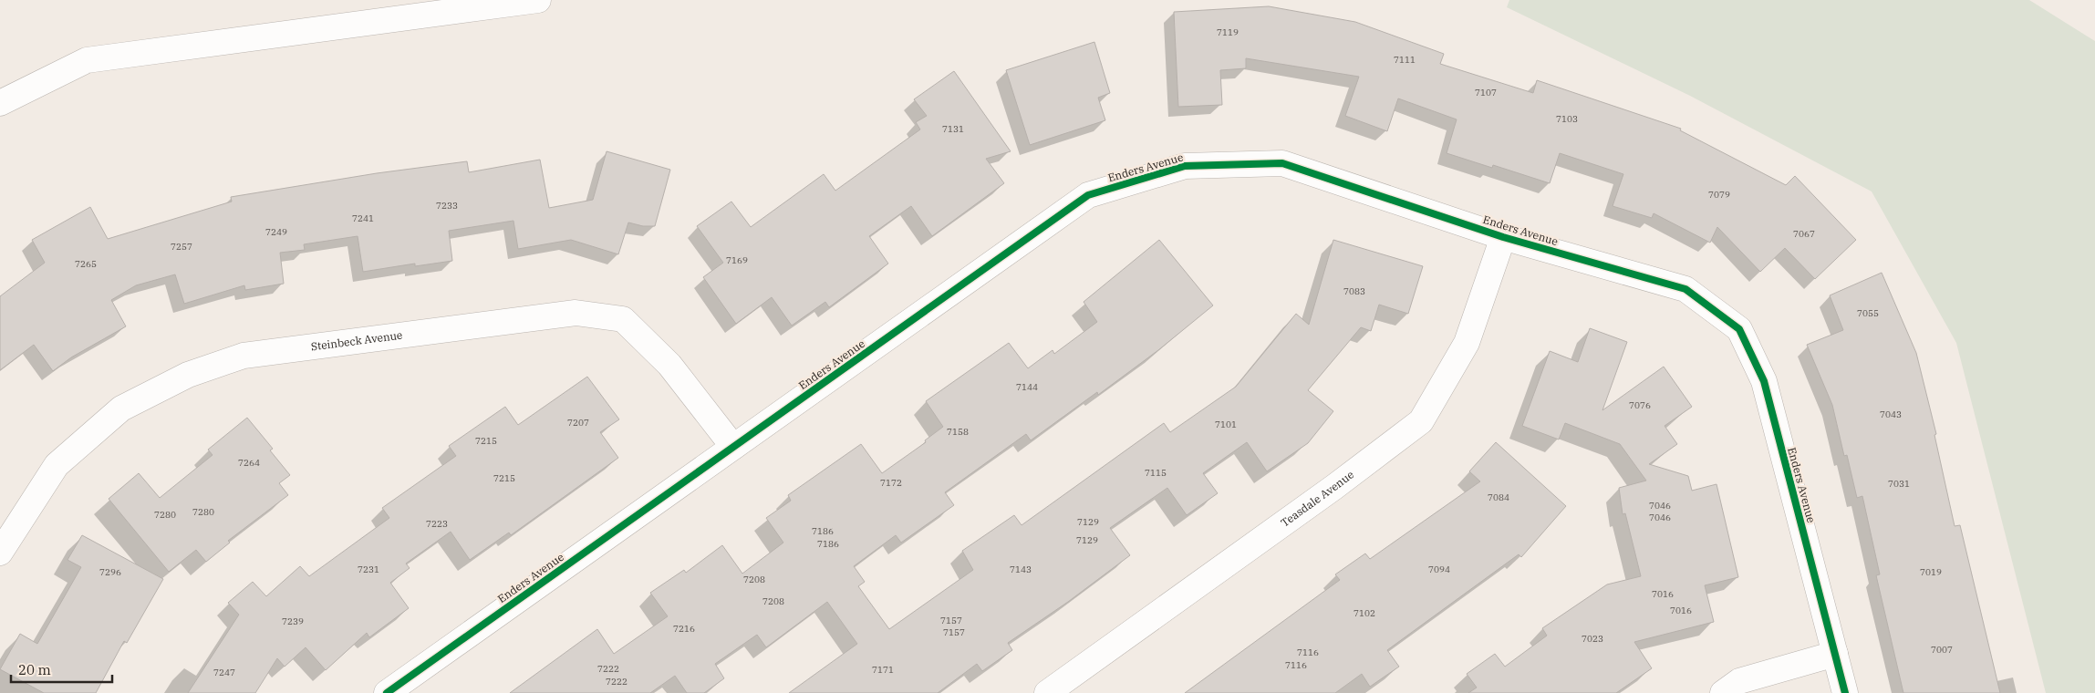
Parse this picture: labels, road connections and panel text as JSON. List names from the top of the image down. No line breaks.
{"streets":{"main road":["Enders Avenue","Steinbeck Avenue","Teasdale Avenue"]},"crossings":[["Enders Avenue","Steinbeck Avenue"],["Enders Avenue","Teasdale Avenue"]],"house_numbers":["7119","7111","7107","7103","7131","7079","7233","7241","7249","7067","7257","7169","7265","7083","7055","7144","7076","7043","7207","7101","7158","7215","7264","7115","7215","7172","7031","7084","7046","7280","7280","7046","7129","7223","7186","7129","7186","7231","7143","7094","7296","7019","7208","7016","7208","7016","7102","7157","7239","7216","7157","7023","7007","7116","7116","7222","7171","7247","7222"],"scale_bar":"20 m"}
